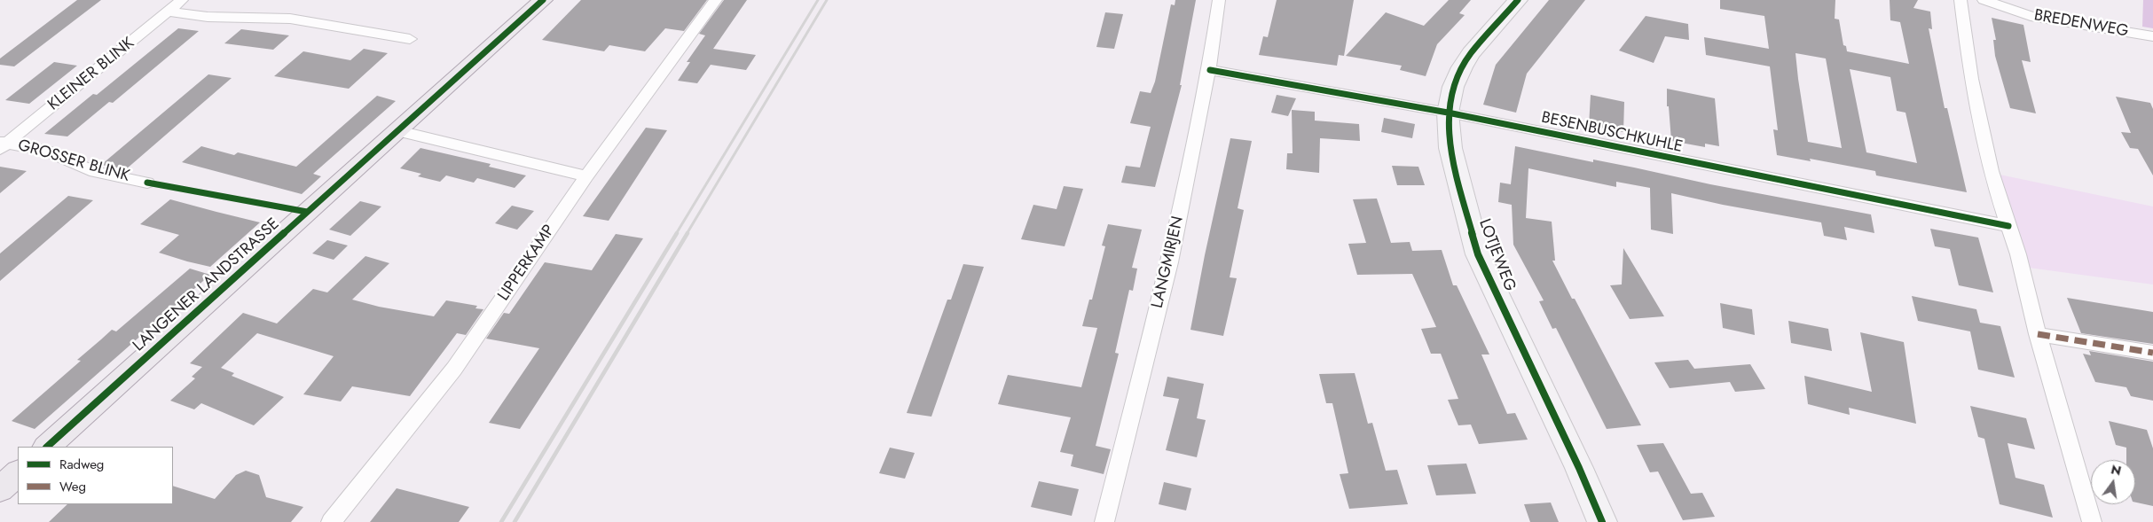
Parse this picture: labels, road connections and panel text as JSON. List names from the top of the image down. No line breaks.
{"streets":{"main road":["LANGENER LANDSTRASSE"],"street":["BREDENWEG","KLEINER BLINK","BESENBUSCHKUHLE","GROSSER BLINK","LOTJEWEG","LANGMIRJEN","LIPPERKAMP"]},"crossings":[["KLEINER BLINK","GROSSER BLINK"],["BESENBUSCHKUHLE","LOTJEWEG"],["BESENBUSCHKUHLE","LANGMIRJEN"]],"legend":["Radweg","Weg"],"north":"top"}
